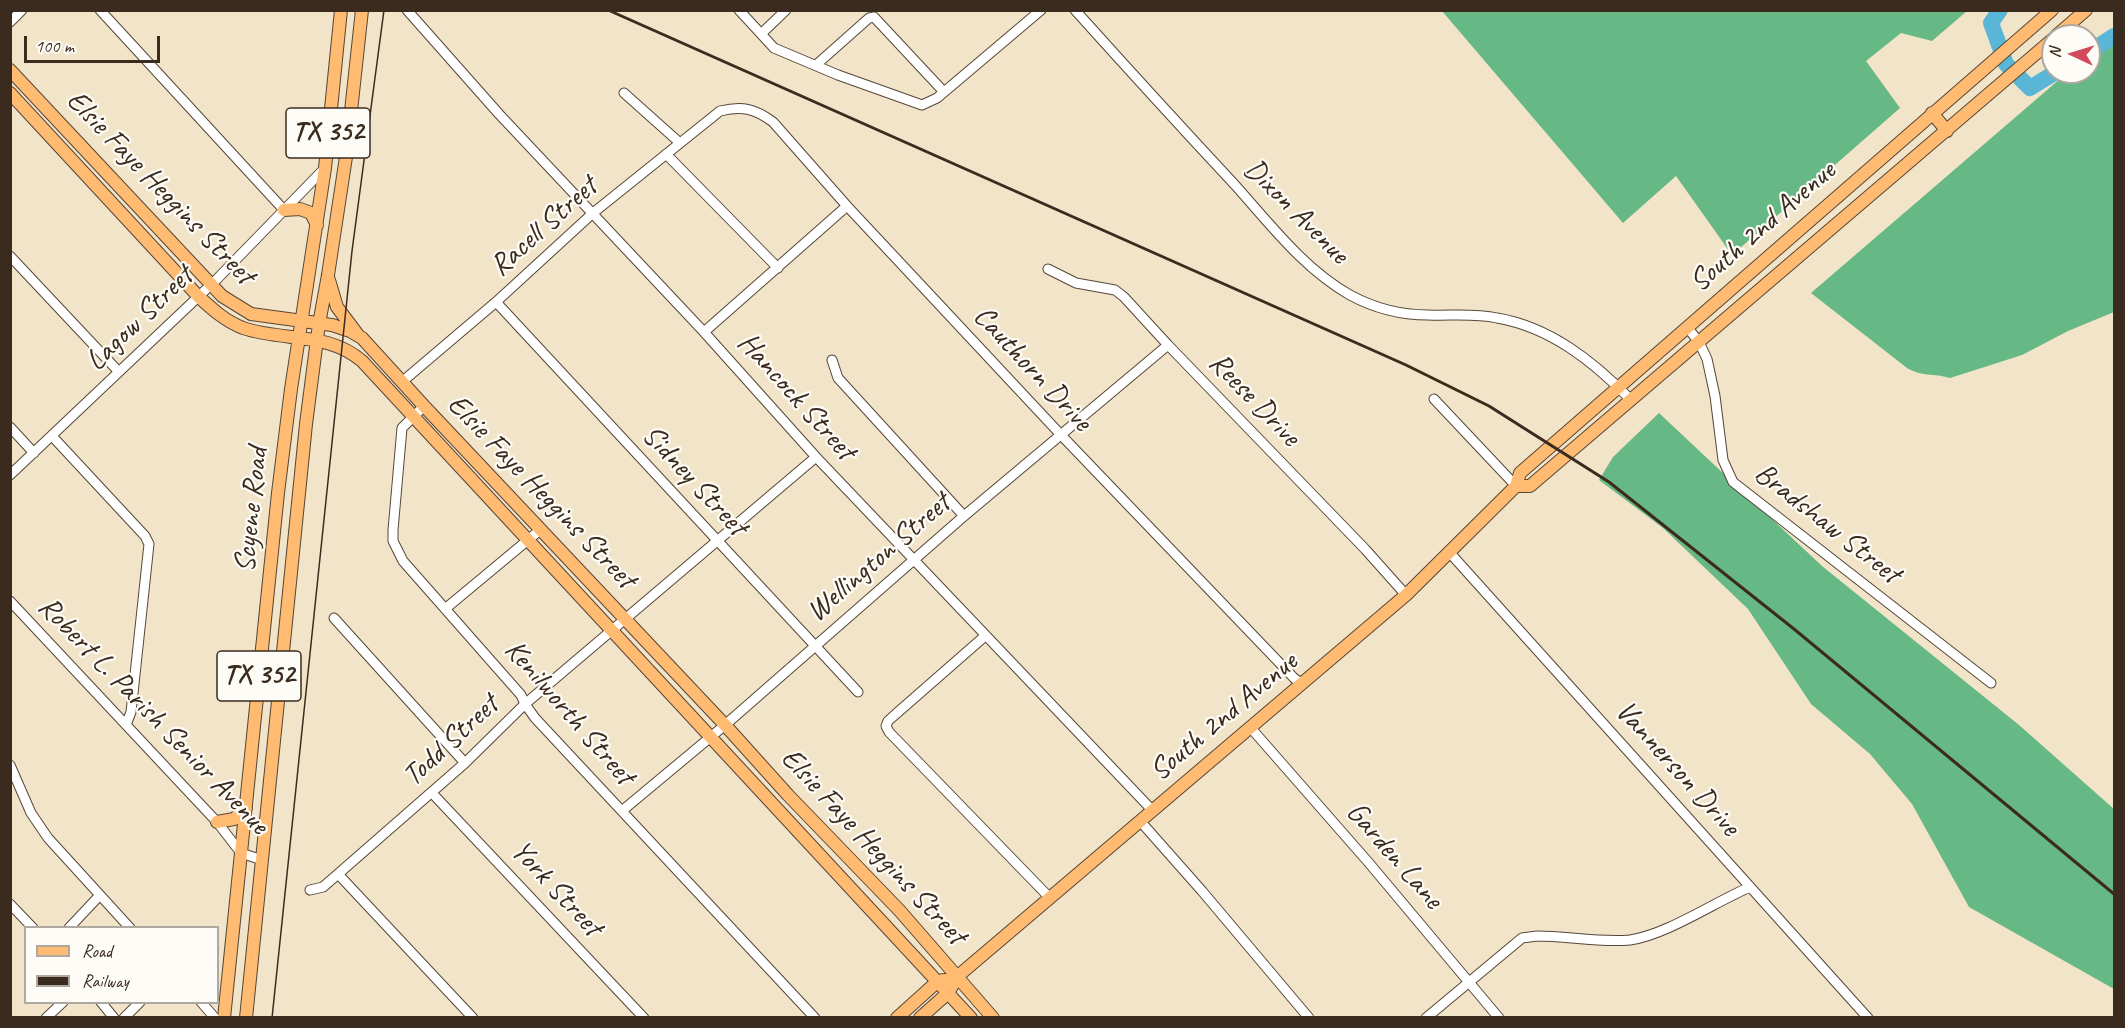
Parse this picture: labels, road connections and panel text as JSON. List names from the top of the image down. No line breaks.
{"streets":{"main road":["TX 352","Elsie Faye Heggins Street","South 2nd Avenue","Scyene Road"],"street":["Dixon Avenue","Racell Street","Lagow Street","Cauthorn Drive","Hancock Street","Reese Drive","Sidney Street","Bradshaw Street","Wellington Street","Kenilworth Street","Robert L. Parish Senior Avenue","Todd Street","Vannerson Drive","Garden Lane","York Street"]},"crossings":[["Elsie Faye Heggins Street","Racell Street"],["Elsie Faye Heggins Street","South 2nd Avenue"],["Elsie Faye Heggins Street","Lagow Street"],["Elsie Faye Heggins Street","Scyene Road"],["Elsie Faye Heggins Street","Wellington Street"],["Elsie Faye Heggins Street","Kenilworth Street"],["Elsie Faye Heggins Street","Todd Street"],["Dixon Avenue","South 2nd Avenue"],["Racell Street","Cauthorn Drive"],["Racell Street","Hancock Street"],["Racell Street","Sidney Street"],["South 2nd Avenue","Cauthorn Drive"],["South 2nd Avenue","Hancock Street"],["South 2nd Avenue","Reese Drive"],["South 2nd Avenue","Bradshaw Street"],["South 2nd Avenue","Vannerson Drive"],["South 2nd Avenue","Garden Lane"],["Lagow Street","Scyene Road"],["Cauthorn Drive","Wellington Street"],["Hancock Street","Wellington Street"],["Hancock Street","Todd Street"],["Reese Drive","Wellington Street"],["Sidney Street","Wellington Street"],["Sidney Street","Todd Street"],["Scyene Road","Robert L. Parish Senior Avenue"],["Wellington Street","Kenilworth Street"],["Kenilworth Street","Todd Street"],["Todd Street","York Street"]],"legend":["Road","Railway"],"scale_bar":"100 m","north":"left"}
